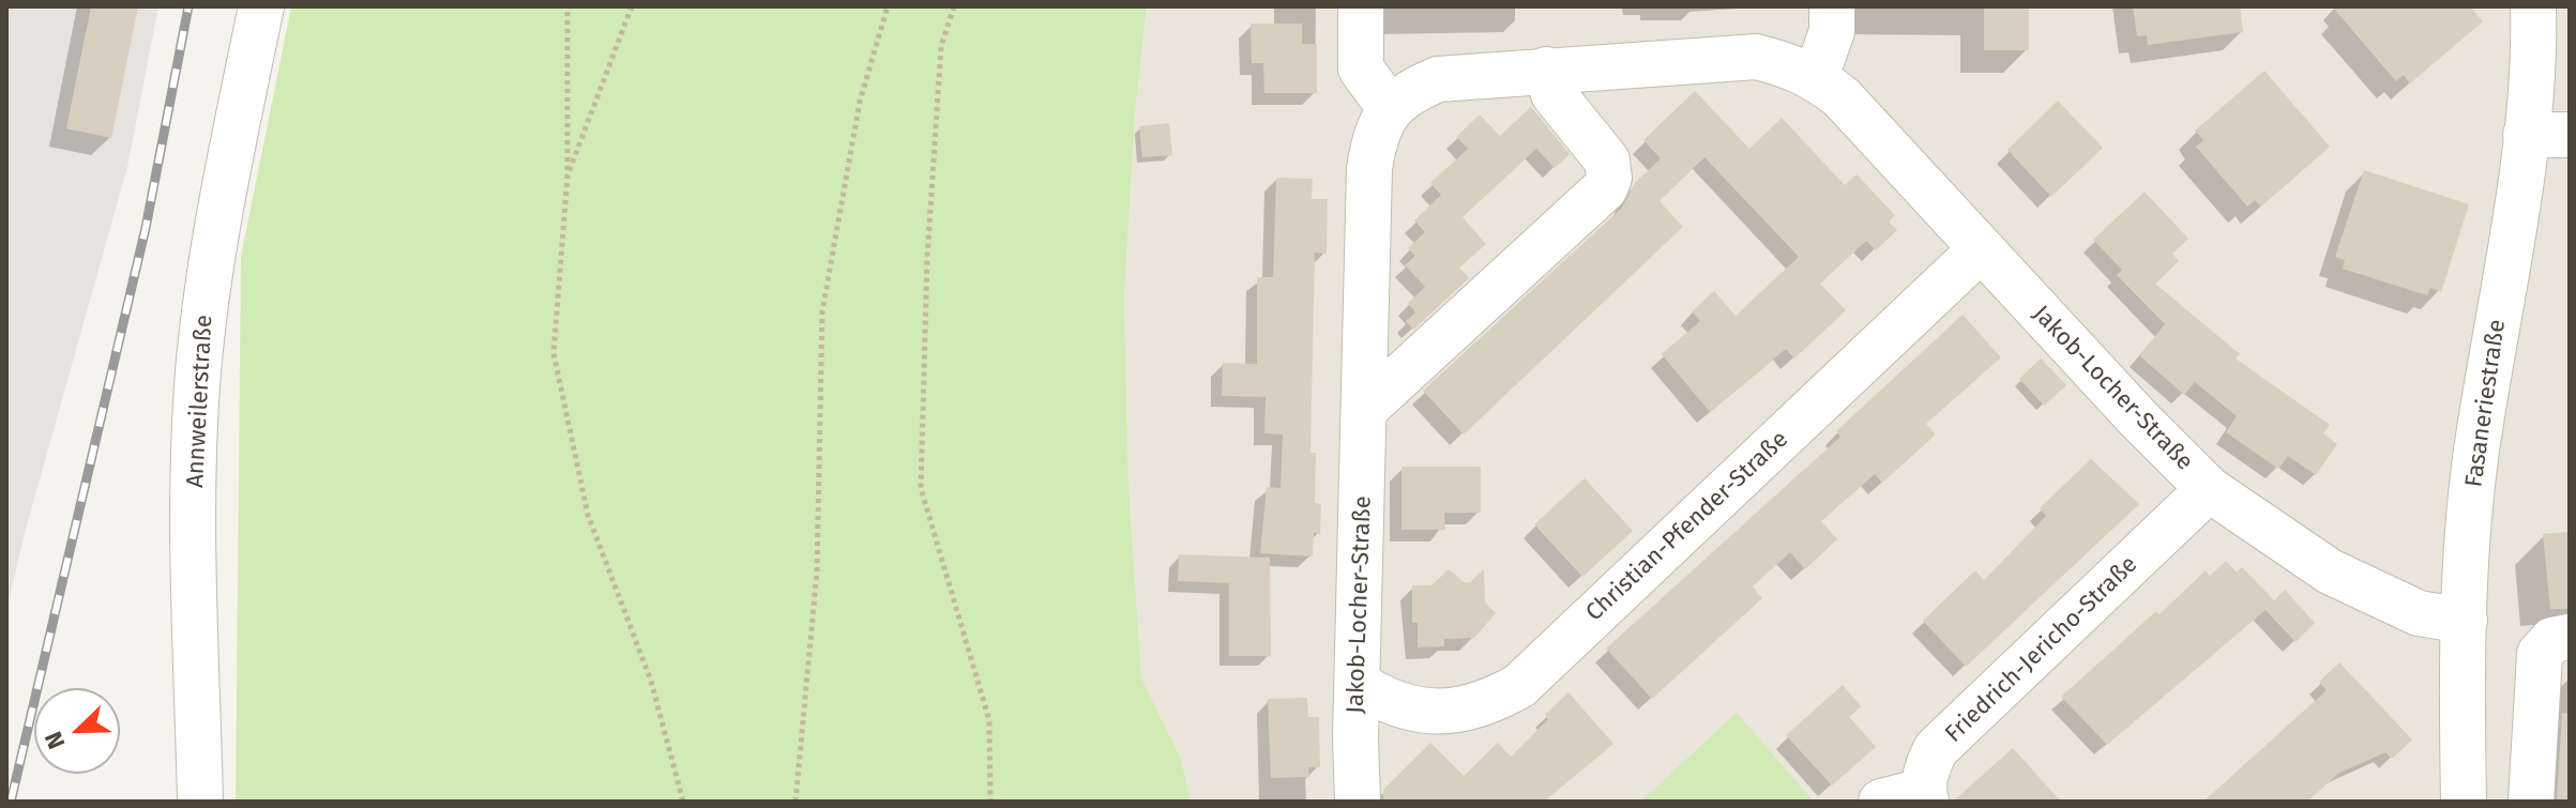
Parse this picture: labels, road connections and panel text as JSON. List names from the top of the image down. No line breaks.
{"streets":{"street":["Jakob-Locher-Straße","Annweilerstraße","Fasaneriestraße","Christian-Pfender-Straße","Friedrich-Jericho-Straße"]},"crossings":[["Jakob-Locher-Straße","Fasaneriestraße"],["Jakob-Locher-Straße","Christian-Pfender-Straße"],["Jakob-Locher-Straße","Friedrich-Jericho-Straße"]],"north":"bottom left"}
